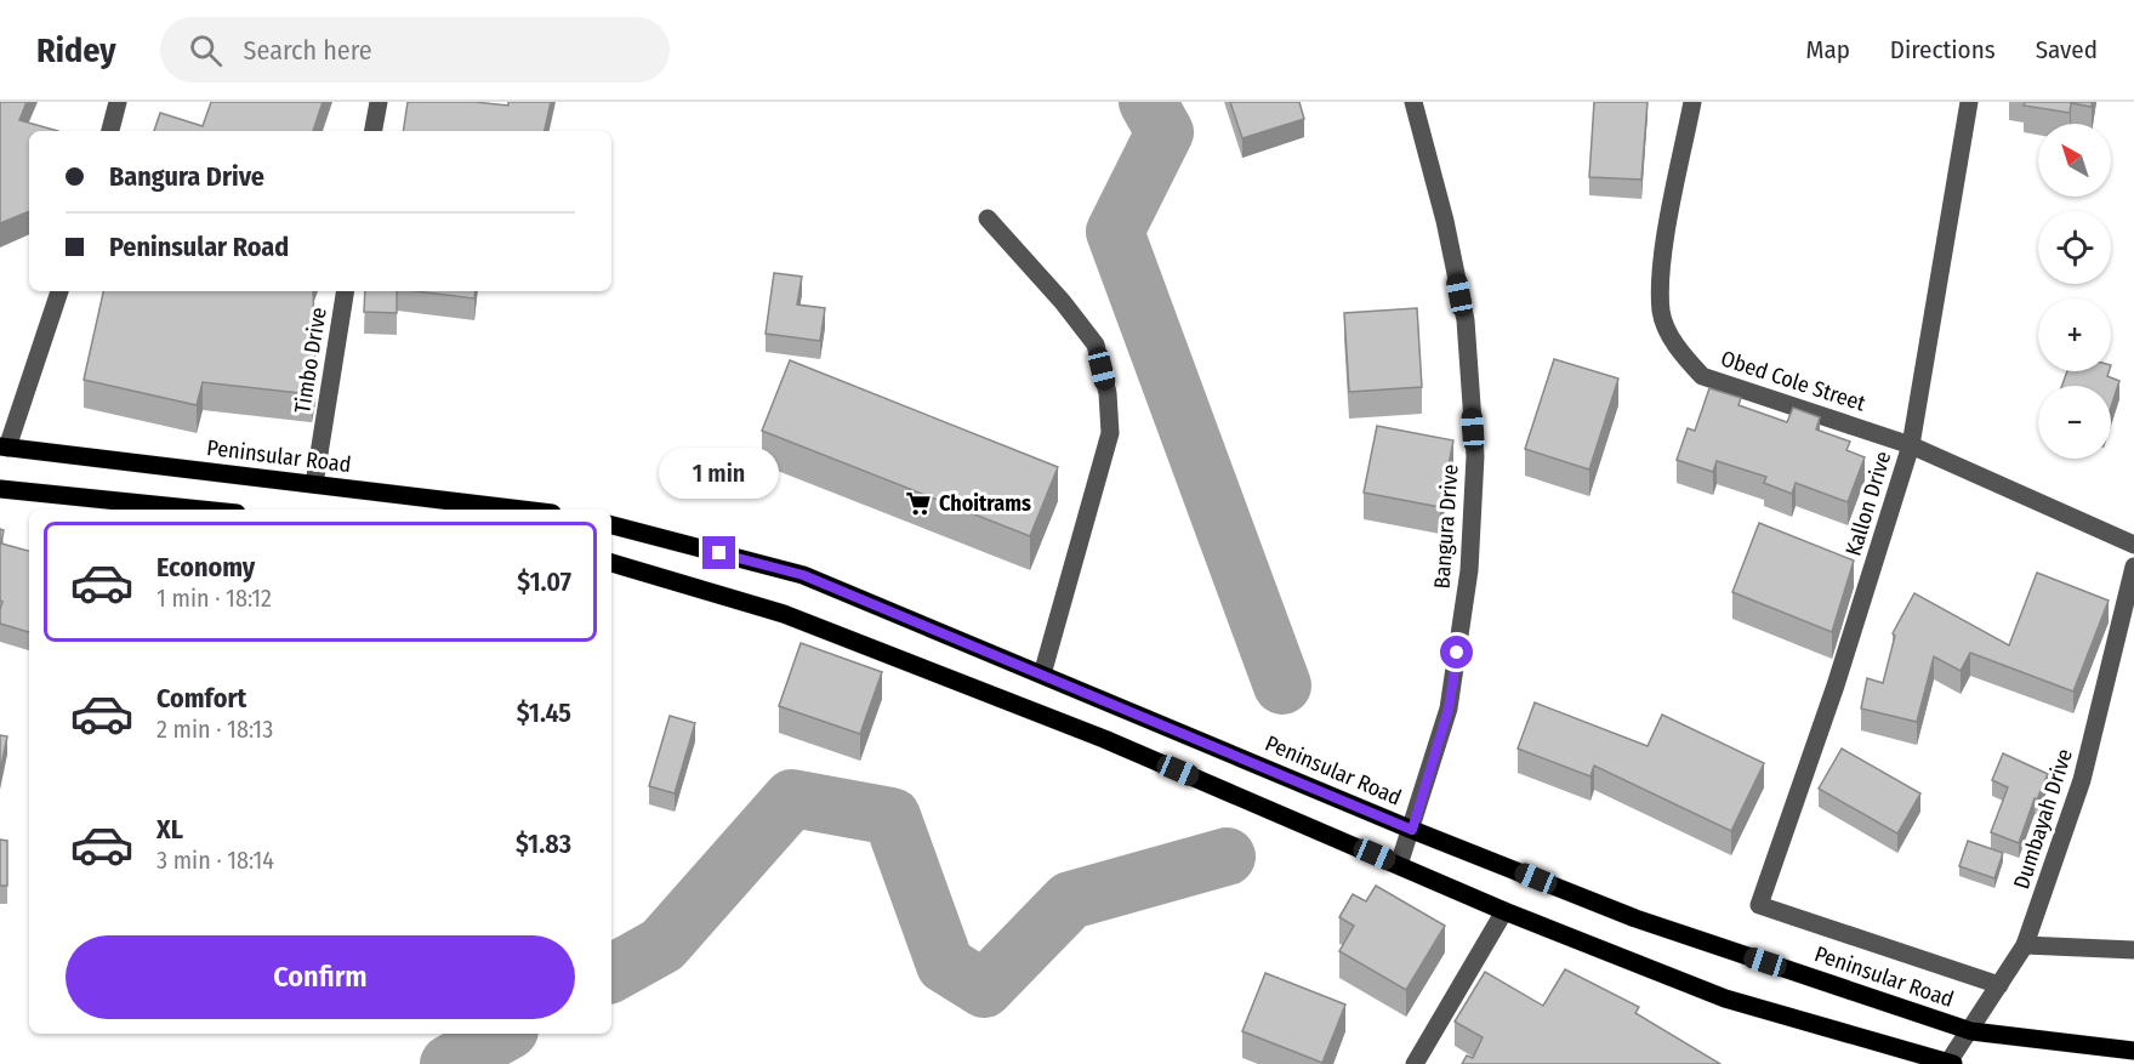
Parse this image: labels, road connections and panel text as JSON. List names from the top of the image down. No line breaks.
{"streets":{"main road":["Peninsular Road"],"street":["Timbo Drive","Obed Cole Street","Kallon Drive","Bangura Drive","Dumbayah Drive"]},"crossings":[["Timbo Drive","Peninsular Road"],["Obed Cole Street","Kallon Drive"],["Peninsular Road","Bangura Drive"],["Peninsular Road","Dumbayah Drive"],["Kallon Drive","Dumbayah Drive"]],"places":{"supermarket":["Choitrams"]},"north":"top left","page":{"header":"Ridey","search":"Search here","nav":["Map","Directions","Saved"],"map_buttons":["+","−"],"banner":["Bangura Drive","Peninsular Road"],"bubble":"1 min","list":[{"name":"Economy","note":"1 min · 18:12","value":"$1.07"},{"name":"Comfort","note":"2 min · 18:13","value":"$1.45"},{"name":"XL","note":"3 min · 18:14","value":"$1.83"}],"buttons":"Confirm"}}
